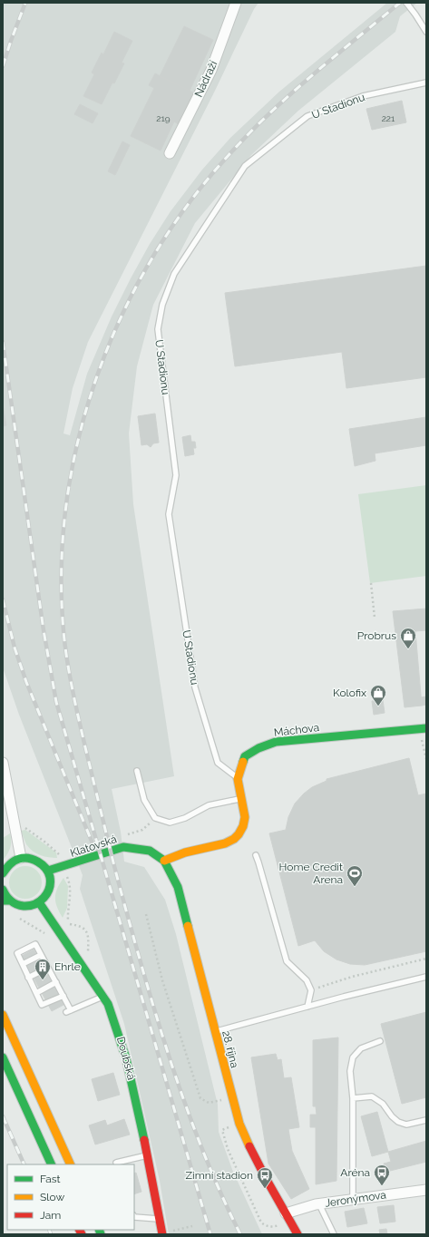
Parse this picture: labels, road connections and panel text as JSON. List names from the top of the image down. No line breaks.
{"streets":{"main road":["Máchova","Klatovská","28. října","Doubská"],"street":["Nádraží","Jeronýmova"],"lane":["U Stadionu"]},"crossings":[["U Stadionu","Máchova"],["Máchova","Klatovská"],["Máchova","28. října"],["Klatovská","28. října"],["28. října","Jeronýmova"]],"places":{"shop":["Probrus","Kolofix"],"sports":["Home Credit Arena"],"building":["Ehrle"],"bus stop":["Aréna","Zimní stadion"]},"house_numbers":["219","221"],"legend":["Fast","Slow","Jam"]}
